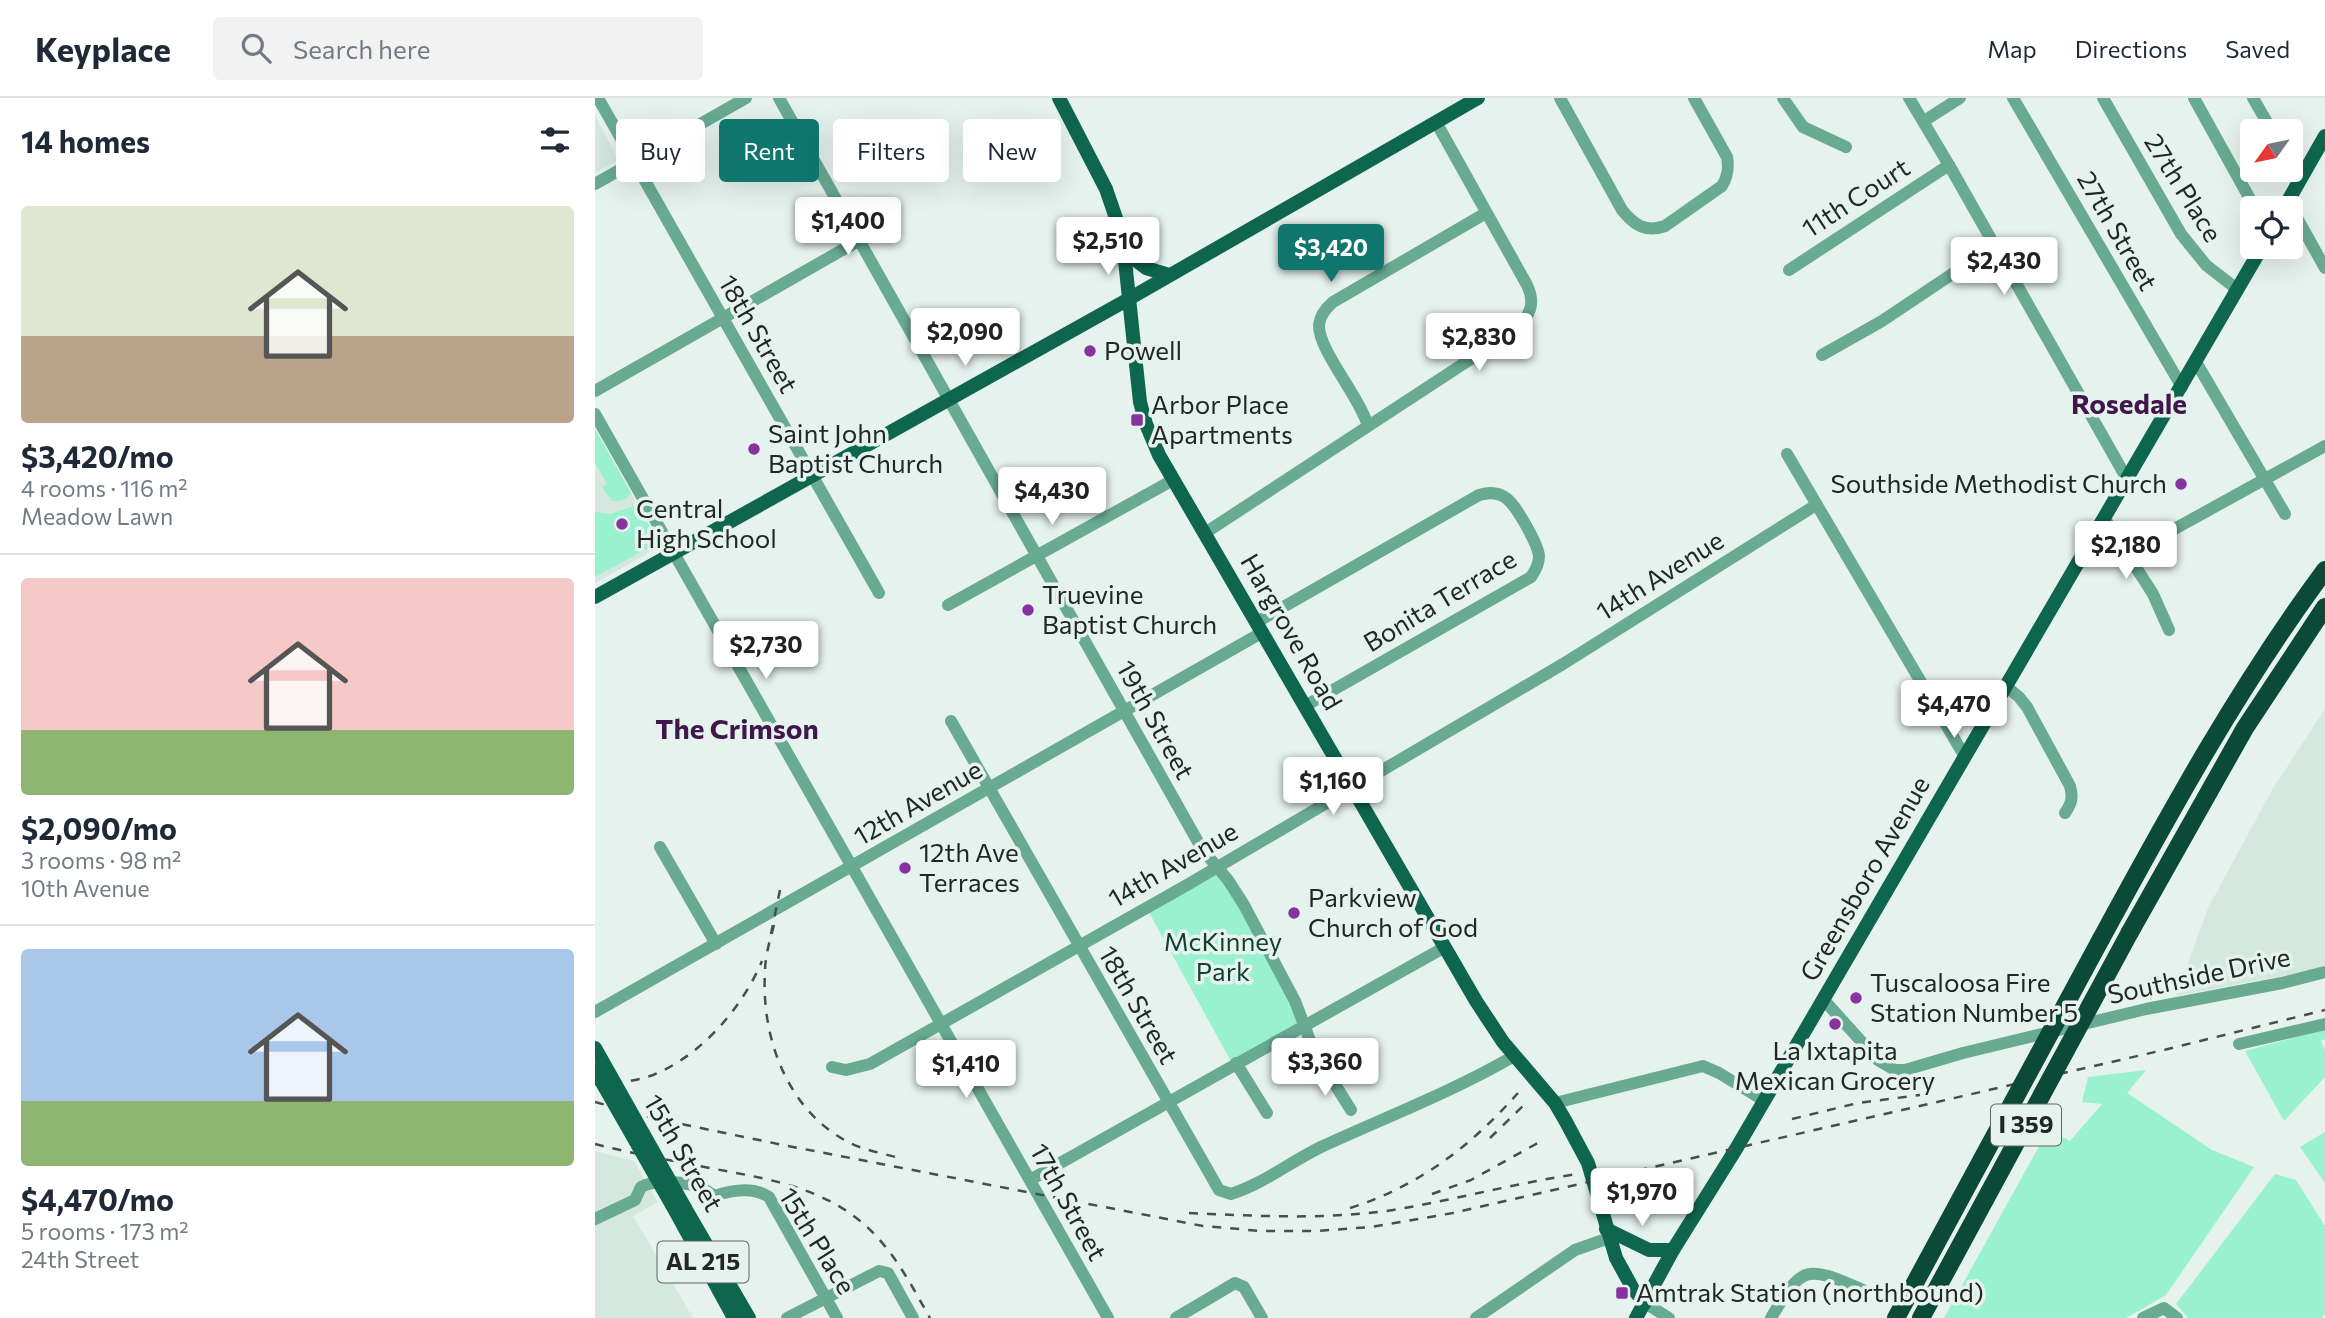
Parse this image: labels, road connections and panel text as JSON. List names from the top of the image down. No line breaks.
{"streets":{"highway":["I 359"],"main road":["Hargrove Road","Greensboro Avenue","15th Street","AL 215"],"street":["27th Place","11th Court","27th Street","18th Street","14th Avenue","Bonita Terrace","19th Street","12th Avenue","Southside Drive","17th Street","15th Place"]},"crossings":[["27th Place","Greensboro Avenue"],["27th Street","Greensboro Avenue"],["18th Street","14th Avenue"],["18th Street","Hargrove Road"],["18th Street","12th Avenue"],["14th Avenue","Hargrove Road"],["14th Avenue","19th Street"],["14th Avenue","17th Street"],["Bonita Terrace","Hargrove Road"],["Bonita Terrace","12th Avenue"],["Hargrove Road","12th Avenue"],["Hargrove Road","Greensboro Avenue"],["19th Street","12th Avenue"],["12th Avenue","17th Street"],["Greensboro Avenue","Southside Drive"]],"districts":["Rosedale","The Crimson"],"parks":["McKinney Park"],"places":{"other":["Powell","Saint John Baptist Church","Southside Methodist Church","Central High School","Truevine Baptist Church","12th Ave Terraces","Parkview Church of God","Tuscaloosa Fire Station Number 5","La Ixtapita Mexican Grocery"],"transit":["Arbor Place Apartments","Amtrak Station (northbound)"]},"north":"bottom left","page":{"header":"Keyplace","search":"Search here","nav":["Map","Directions","Saved"],"heading":"14 homes","chip":["Buy","Rent","Filters","New"],"list":[{"name":"$3,420/mo","note":"4 rooms · 116 m² · Meadow Lawn"},{"name":"$2,090/mo","note":"3 rooms · 98 m² · 10th Avenue"},{"name":"$4,470/mo","note":"5 rooms · 173 m² · 24th Street"}],"price":["$1,400","$2,510","$3,420","$2,430","$2,090","$2,830","$4,430","$2,180","$2,730","$4,470","$1,160","$3,360","$1,410","$1,970"]}}
